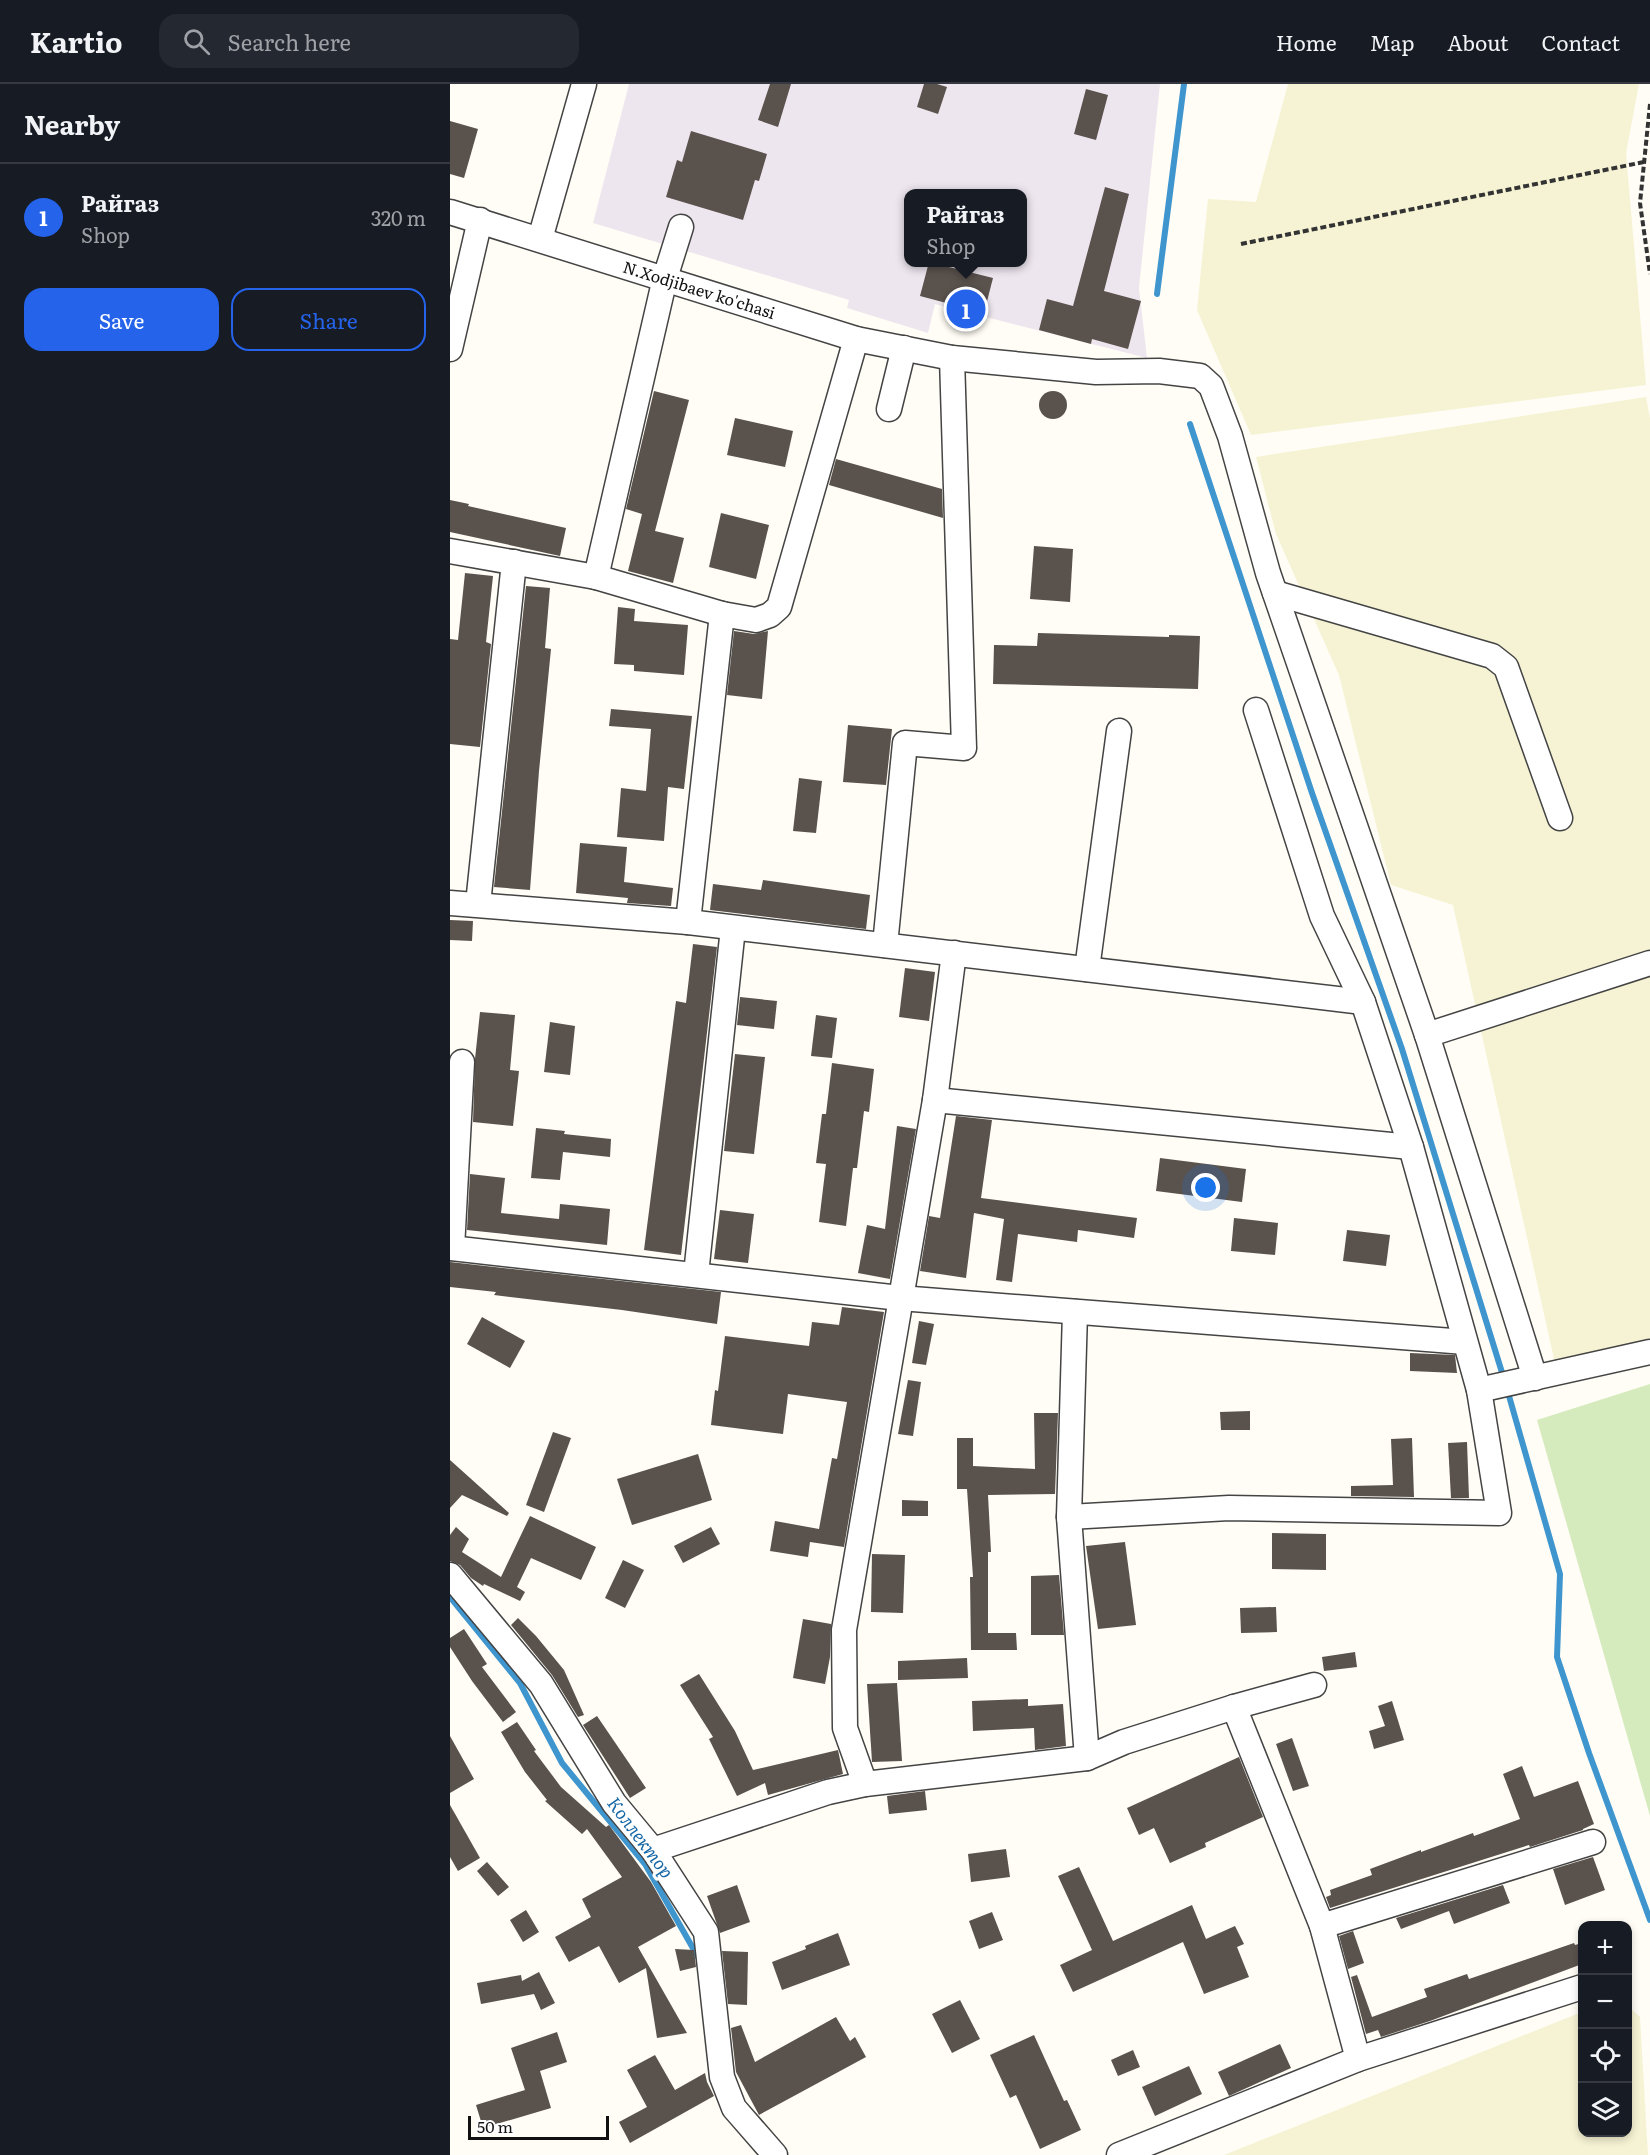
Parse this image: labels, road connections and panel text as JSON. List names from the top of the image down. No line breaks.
{"streets":{"street":["N.Xodjibaev ko'chasi"]},"water":["Коллектор"],"scale_bar":"50 m","page":{"header":"Kartio","search":"Search here","nav":["Home","Map","About","Contact"],"heading":"Nearby","list":[{"mark":"1","name":"Райгаз","note":"Shop","value":"320 m"}],"popup":["Райгаз","Shop"],"buttons":["Save","Share"],"pins":"1","map_buttons":["+","−"],"scale":"50 m"}}
